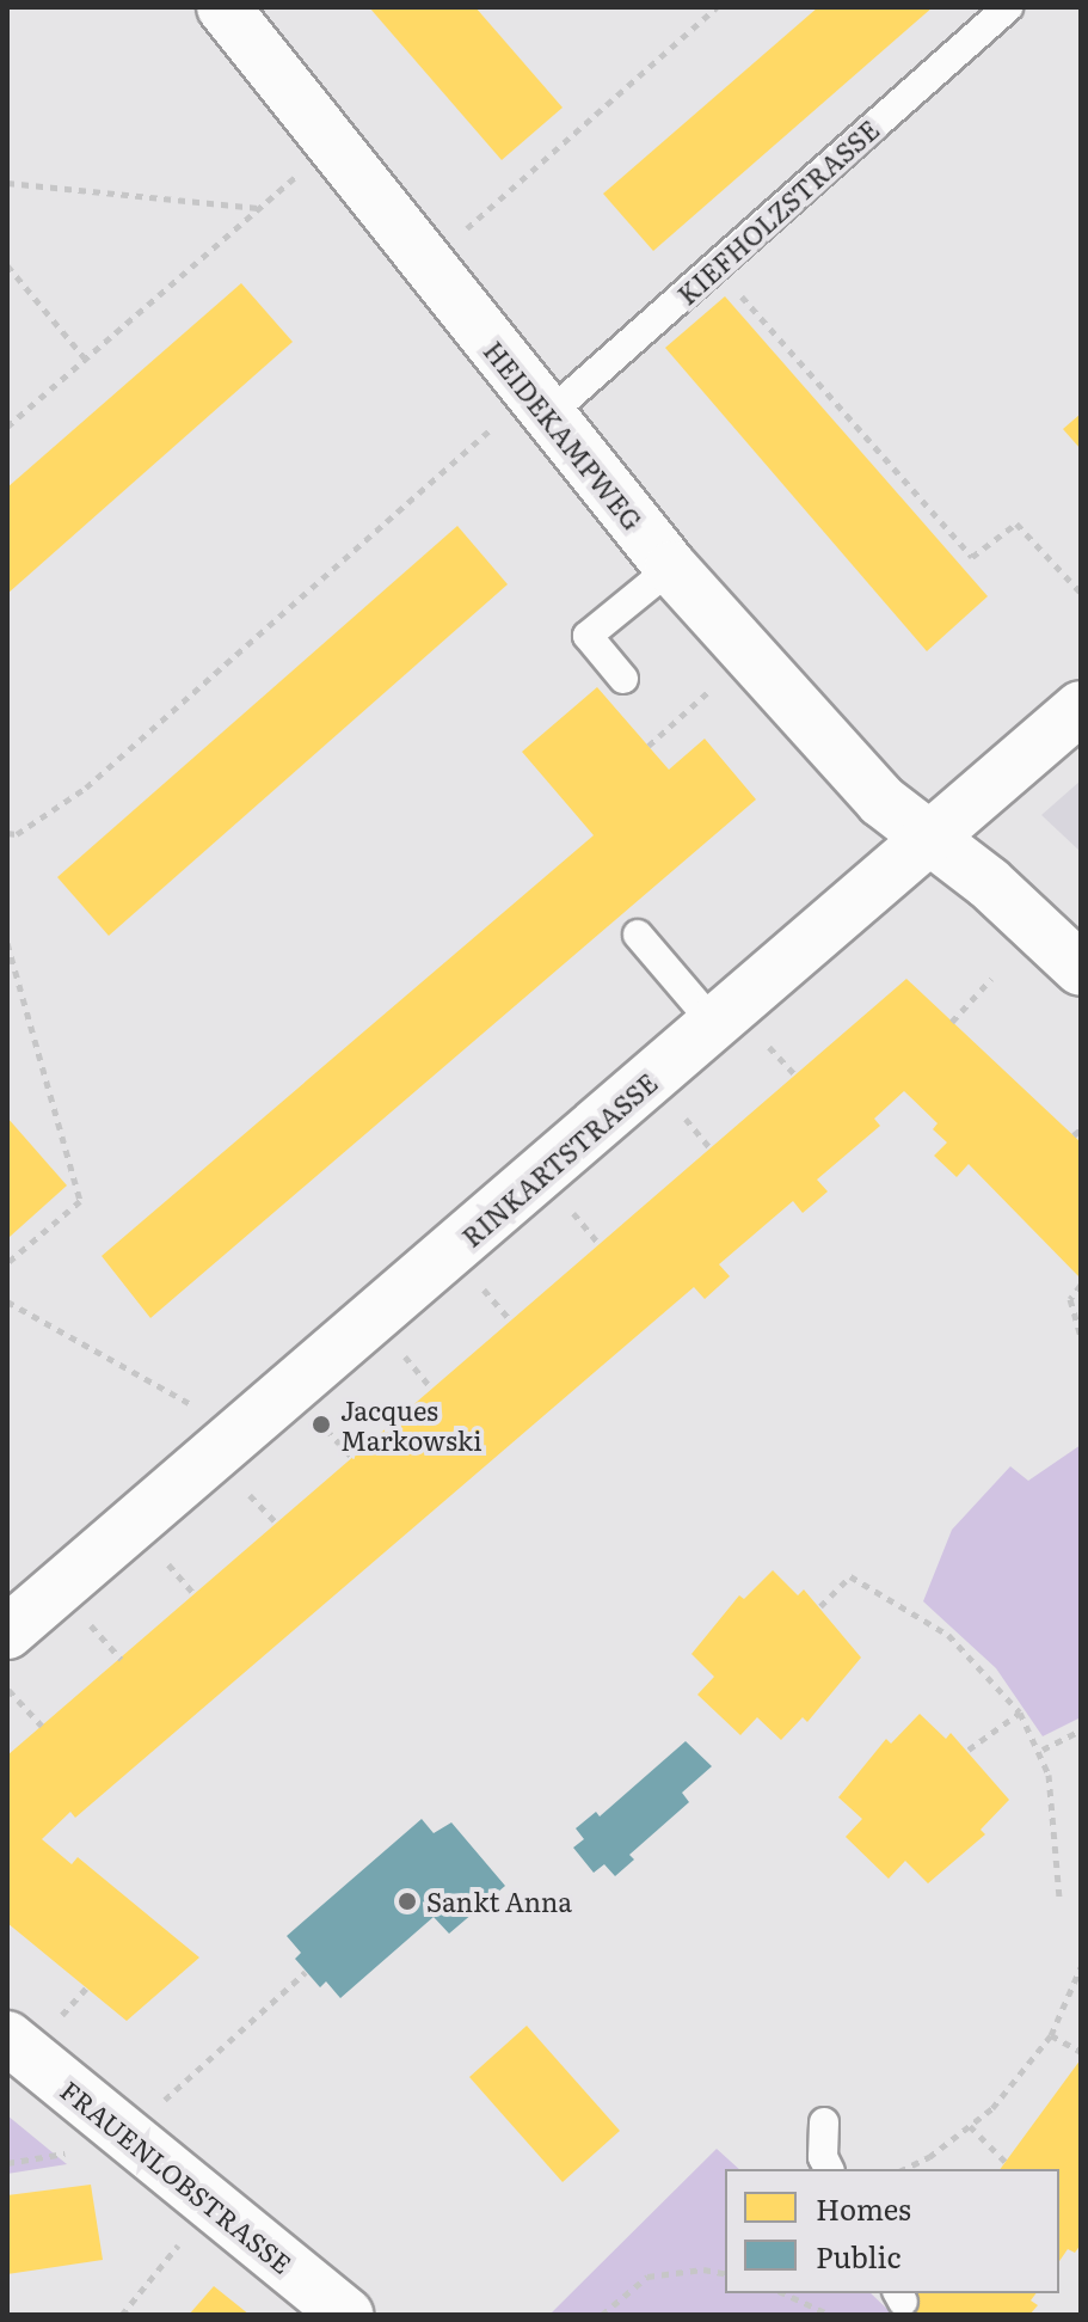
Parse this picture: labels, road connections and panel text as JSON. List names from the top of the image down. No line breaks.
{"streets":{"street":["HEIDEKAMPWEG","RINKARTSTRASSE","FRAUENLOBSTRASSE"],"lane":["KIEFHOLZSTRASSE"]},"crossings":[["KIEFHOLZSTRASSE","HEIDEKAMPWEG"],["HEIDEKAMPWEG","RINKARTSTRASSE"]],"places":["Jacques Markowski","Sankt Anna"],"legend":["Homes","Public"]}
